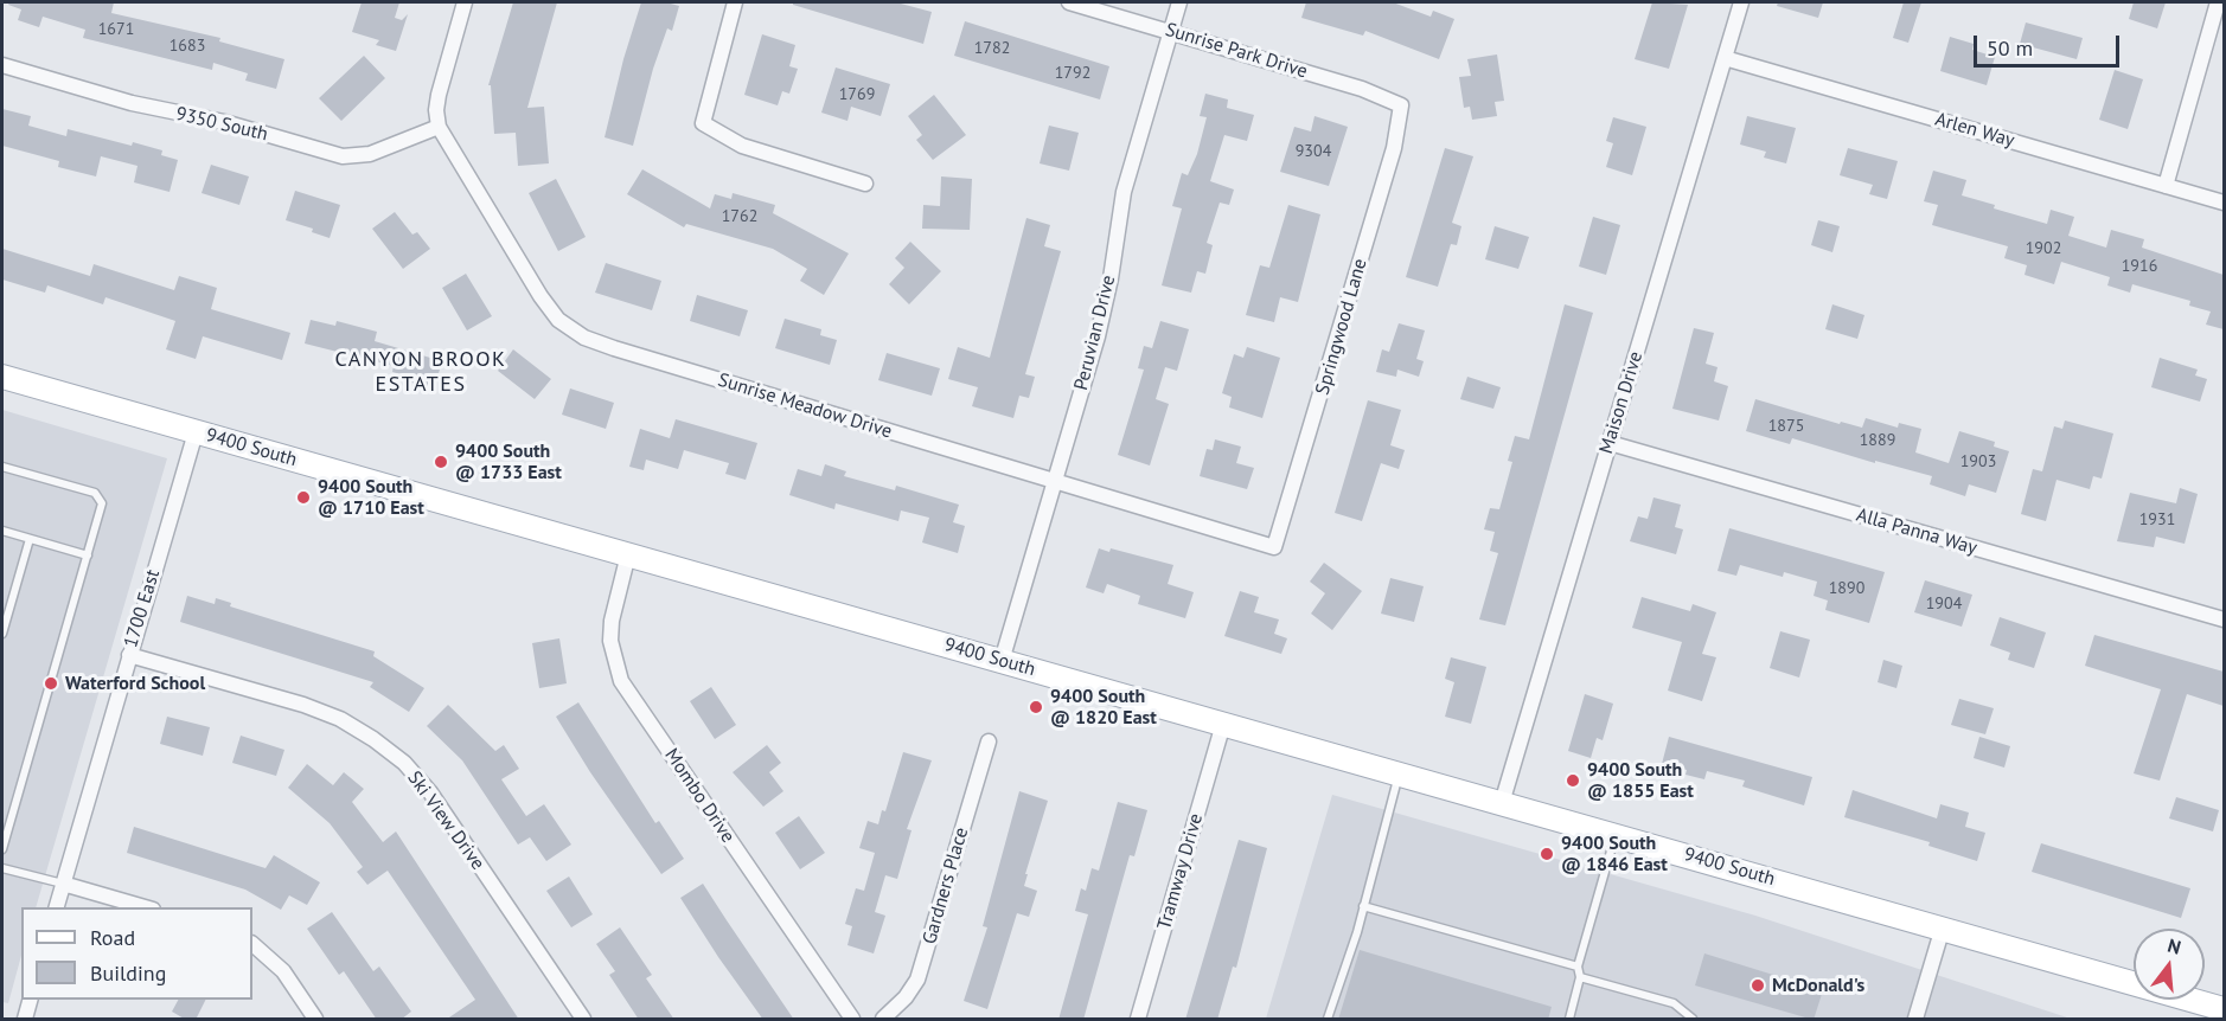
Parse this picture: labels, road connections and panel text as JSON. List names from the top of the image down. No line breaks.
{"streets":{"main road":["9400 South"],"street":["Sunrise Park Drive","9350 South","Arlen Way","Springwood Lane","Peruvian Drive","Maison Drive","Sunrise Meadow Drive","Alla Panna Way","1700 East","Mombo Drive","Ski View Drive","Tramway Drive","Gardners Place"]},"crossings":[["Sunrise Park Drive","Springwood Lane"],["Sunrise Park Drive","Peruvian Drive"],["9350 South","Sunrise Meadow Drive"],["Arlen Way","Maison Drive"],["Springwood Lane","Sunrise Meadow Drive"],["Peruvian Drive","Sunrise Meadow Drive"],["Peruvian Drive","9400 South"],["Maison Drive","9400 South"],["Maison Drive","Alla Panna Way"],["9400 South","1700 East"],["9400 South","Mombo Drive"],["9400 South","Tramway Drive"],["1700 East","Ski View Drive"]],"districts":["CANYON BROOK ESTATES"],"places":["9400 South @ 1733 East","9400 South @ 1710 East","Waterford School","9400 South @ 1820 East","9400 South @ 1855 East","9400 South @ 1846 East","McDonald's"],"house_numbers":["1671","1683","1782","1792","1769","9304","1762","1902","1916","1875","1889","1903","1931","1890","1904"],"legend":["Road","Building"],"scale_bar":"50 m","north":"top"}
